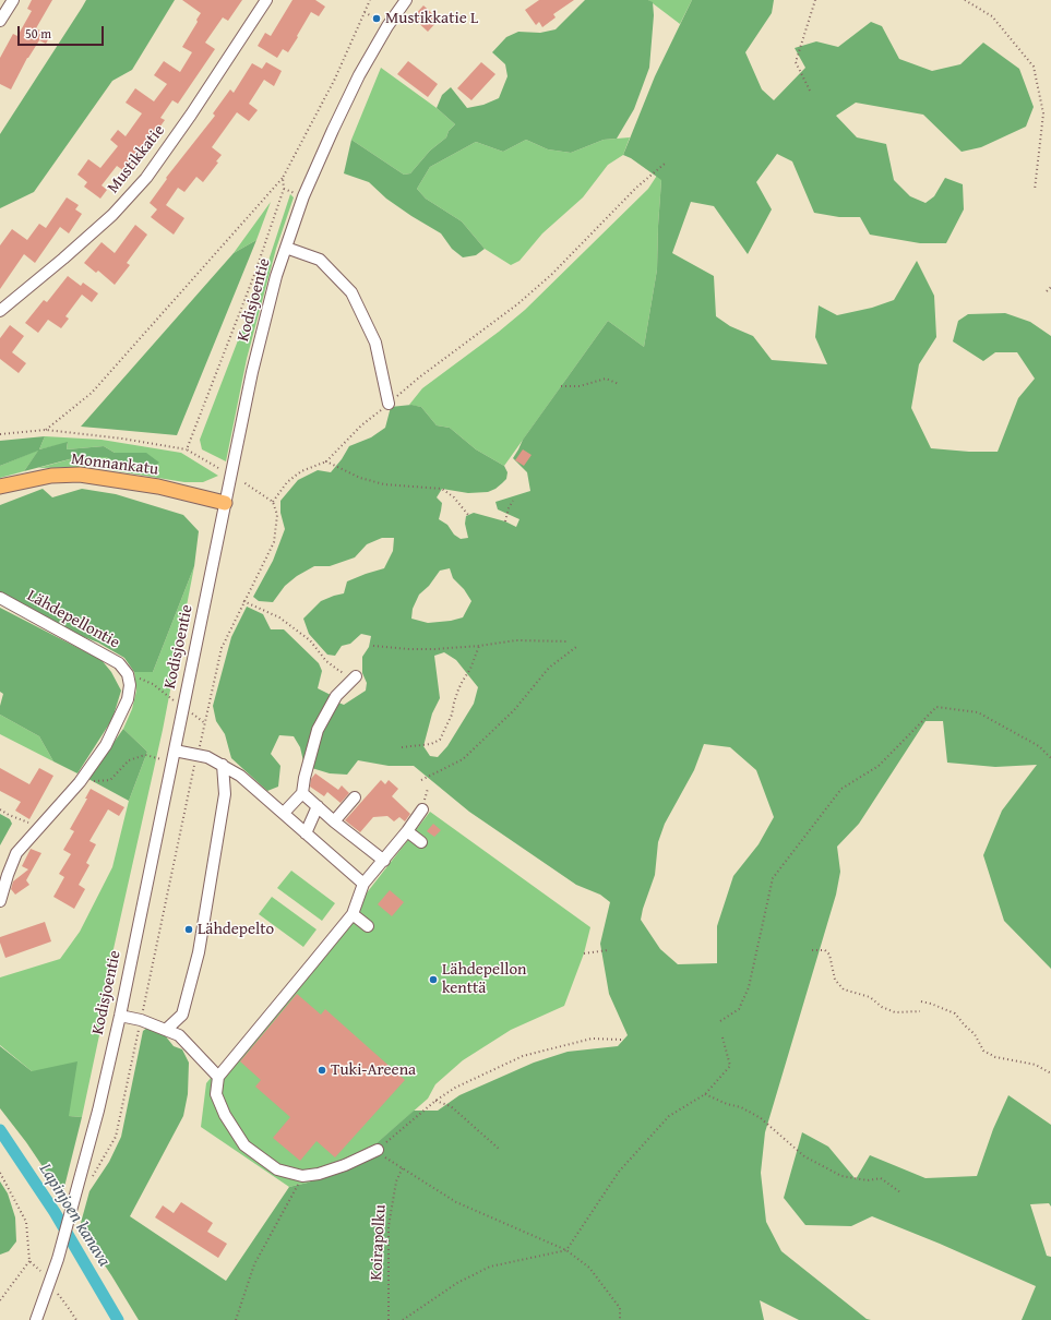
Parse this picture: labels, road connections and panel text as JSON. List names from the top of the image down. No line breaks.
{"streets":{"main road":["Monnankatu"],"street":["Mustikkatie","Kodisjoentie","Lähdepellontie"],"path":["Koirapolku"]},"crossings":[["Kodisjoentie","Monnankatu"]],"water":["Lapinjoen kanava"],"places":["Mustikkatie L","Lähdepelto","Lähdepellon kenttä","Tuki-Areena"],"scale_bar":"50 m"}
